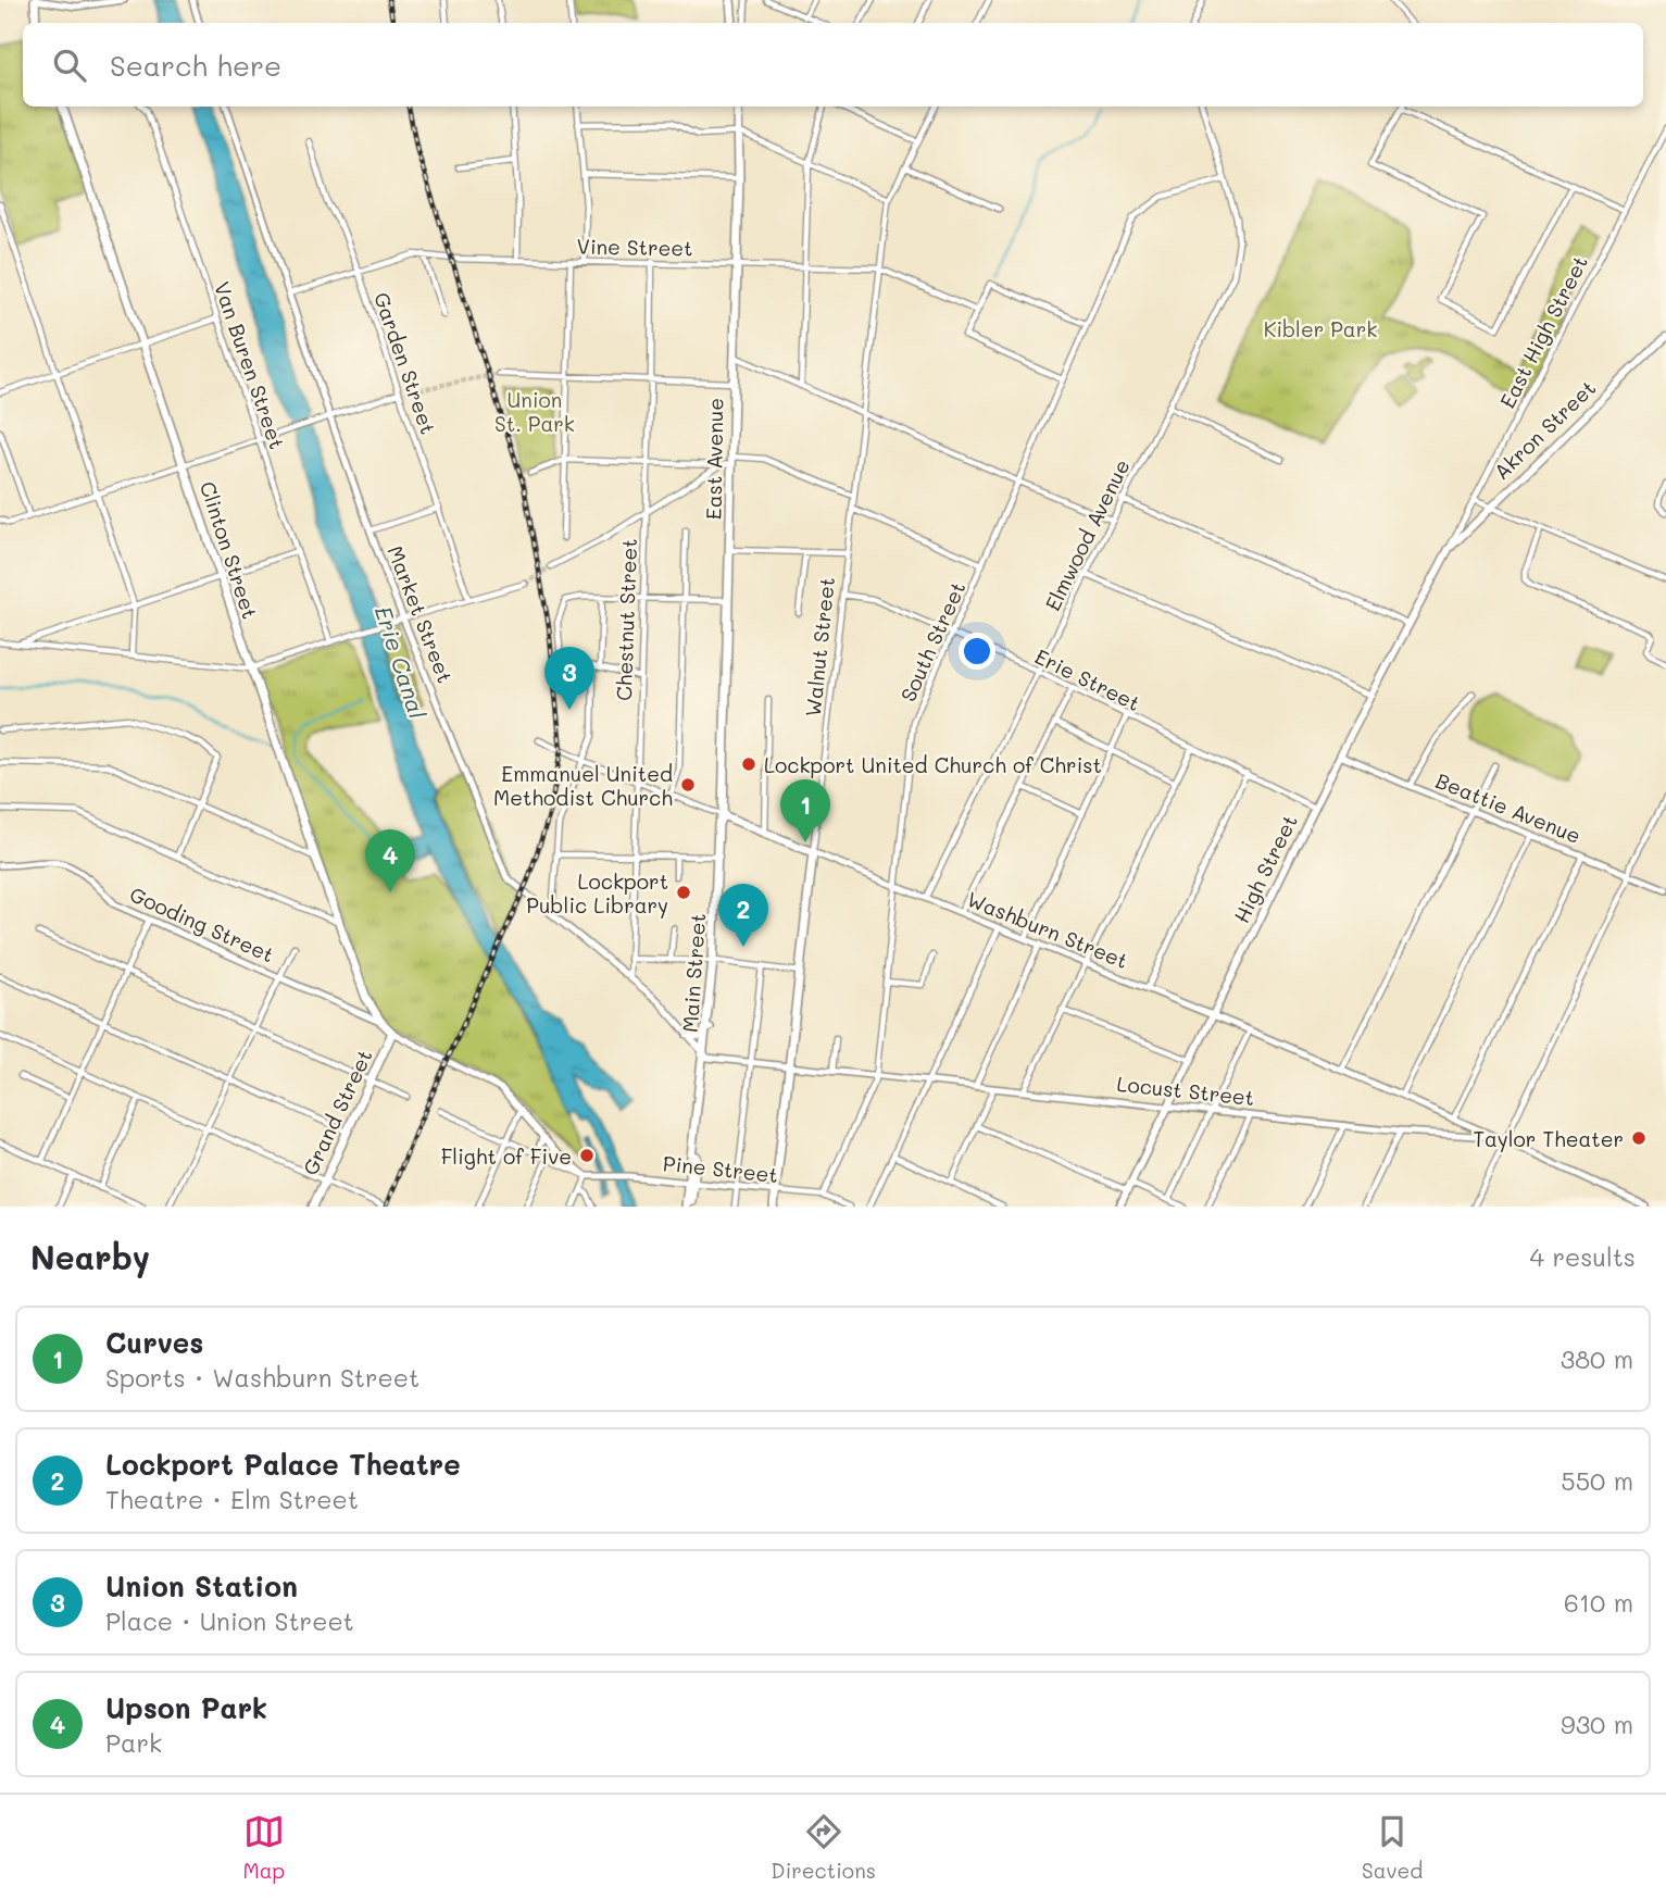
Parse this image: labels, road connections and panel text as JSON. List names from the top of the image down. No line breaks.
{"streets":{"main road":["Akron Street","East Avenue","Clinton Street","Walnut Street","High Street","Gooding Street","Washburn Street","Main Street","Grand Street"],"street":["Vine Street","East High Street","Garden Street","Van Buren Street","Elmwood Avenue","Market Street","Chestnut Street","South Street","Erie Street","Beattie Avenue","Locust Street","Pine Street"]},"crossings":[["Vine Street","Garden Street"],["Vine Street","East Avenue"],["Vine Street","Market Street"],["Vine Street","Chestnut Street"],["Vine Street","Walnut Street"],["East High Street","Akron Street"],["East High Street","High Street"],["Akron Street","High Street"],["East Avenue","Washburn Street"],["East Avenue","Main Street"],["Elmwood Avenue","South Street"],["Elmwood Avenue","Erie Street"],["Elmwood Avenue","Washburn Street"],["Clinton Street","Gooding Street"],["Market Street","Chestnut Street"],["Market Street","Main Street"],["Market Street","Locust Street"],["Chestnut Street","Washburn Street"],["South Street","Erie Street"],["South Street","Washburn Street"],["South Street","Locust Street"],["South Street","Pine Street"],["Walnut Street","Erie Street"],["Walnut Street","Washburn Street"],["Walnut Street","Locust Street"],["Walnut Street","Pine Street"],["Erie Street","High Street"],["Beattie Avenue","High Street"],["High Street","Washburn Street"],["High Street","Locust Street"],["Gooding Street","Grand Street"],["Gooding Street","Pine Street"],["Washburn Street","Main Street"],["Washburn Street","Locust Street"],["Main Street","Locust Street"],["Main Street","Pine Street"]],"water":["Erie Canal"],"parks":["Kibler Park","Union St. Park"],"places":["Lockport United Church of Christ","Emmanuel United Methodist Church","Lockport Public Library","Taylor Theater","Flight of Five"],"page":{"search":"Search here","pins":["3","1","4","2"],"heading":["Nearby","4 results"],"list":[{"mark":"1","name":"Curves","note":"Sports · Washburn Street","value":"380 m"},{"mark":"2","name":"Lockport Palace Theatre","note":"Theatre · Elm Street","value":"550 m"},{"mark":"3","name":"Union Station","note":"Place · Union Street","value":"610 m"},{"mark":"4","name":"Upson Park","note":"Park","value":"930 m"}],"nav":["Map","Directions","Saved"]}}
